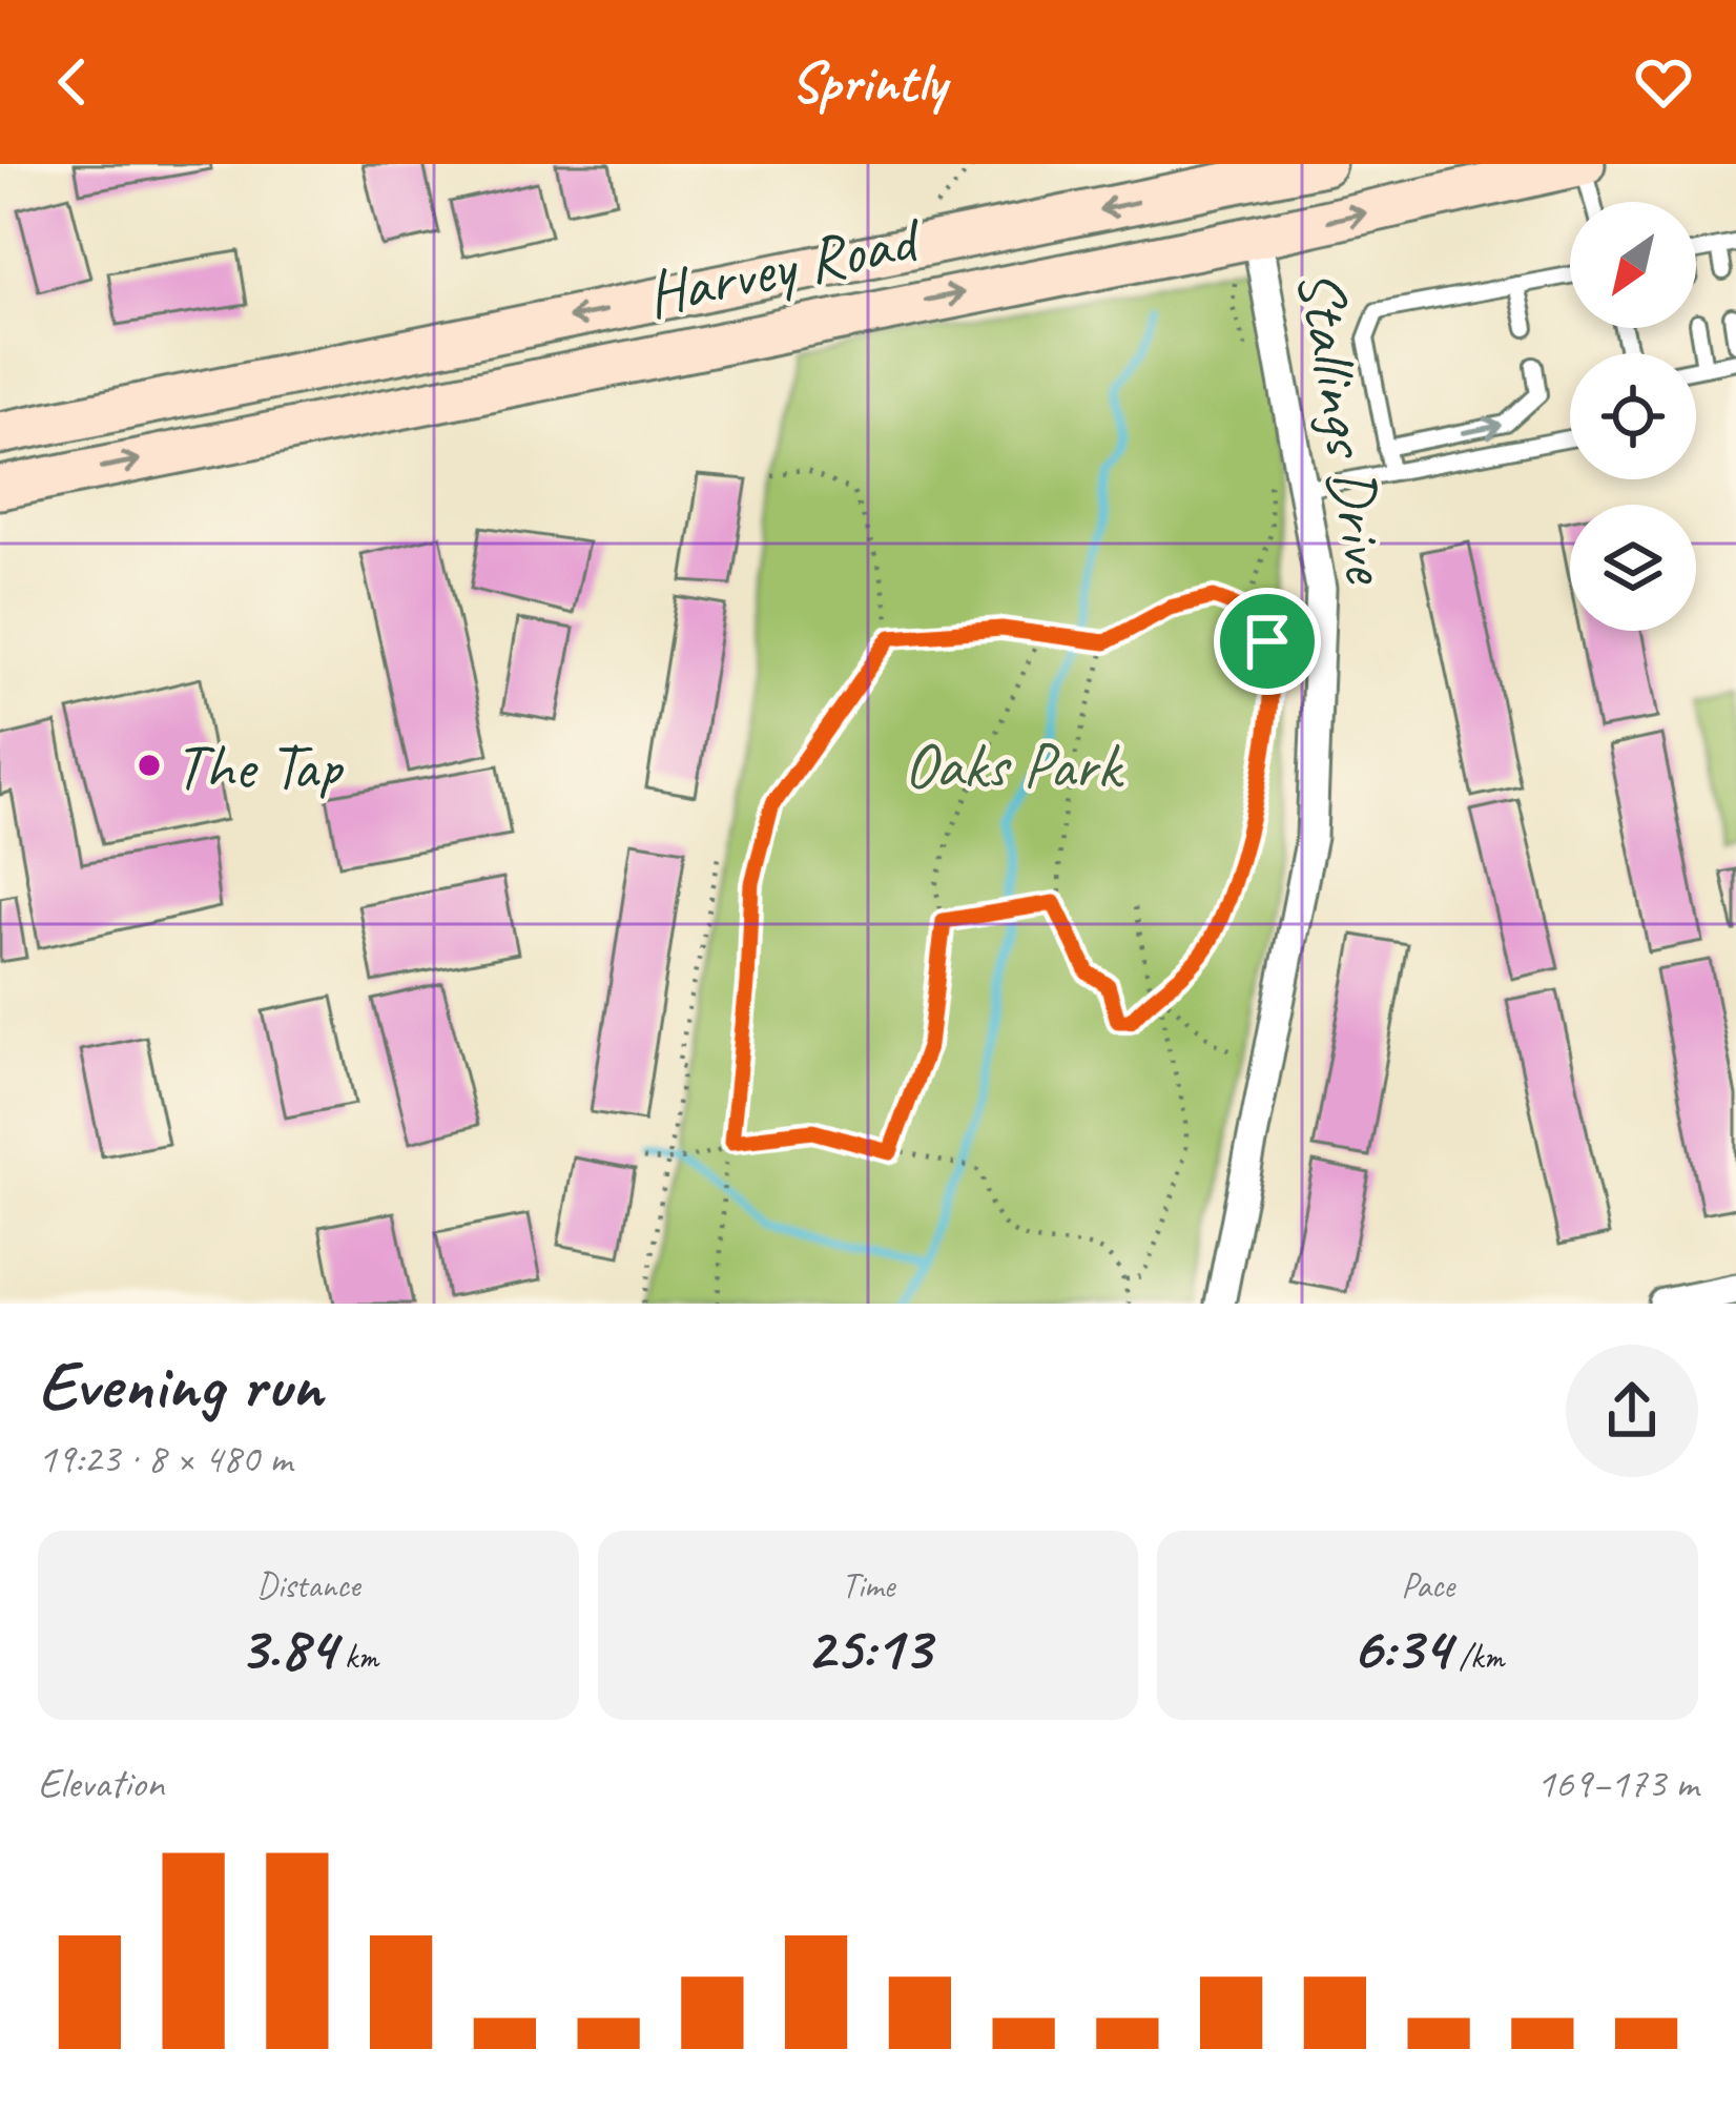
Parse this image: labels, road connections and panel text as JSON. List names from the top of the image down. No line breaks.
{"streets":{"main road":["Harvey Road"],"street":["Stallings Drive"]},"crossings":[["Harvey Road","Stallings Drive"]],"parks":["Oaks Park"],"places":["The Tap"],"north":"bottom left","page":{"header":"Sprintly","heading":["Evening run","19:23 · 8 × 480 m"],"stats":[["Distance","3.84 km"],["Time","25:13"],["Pace","6:34 /km"]],"chart":["Elevation","169–173 m"]}}
